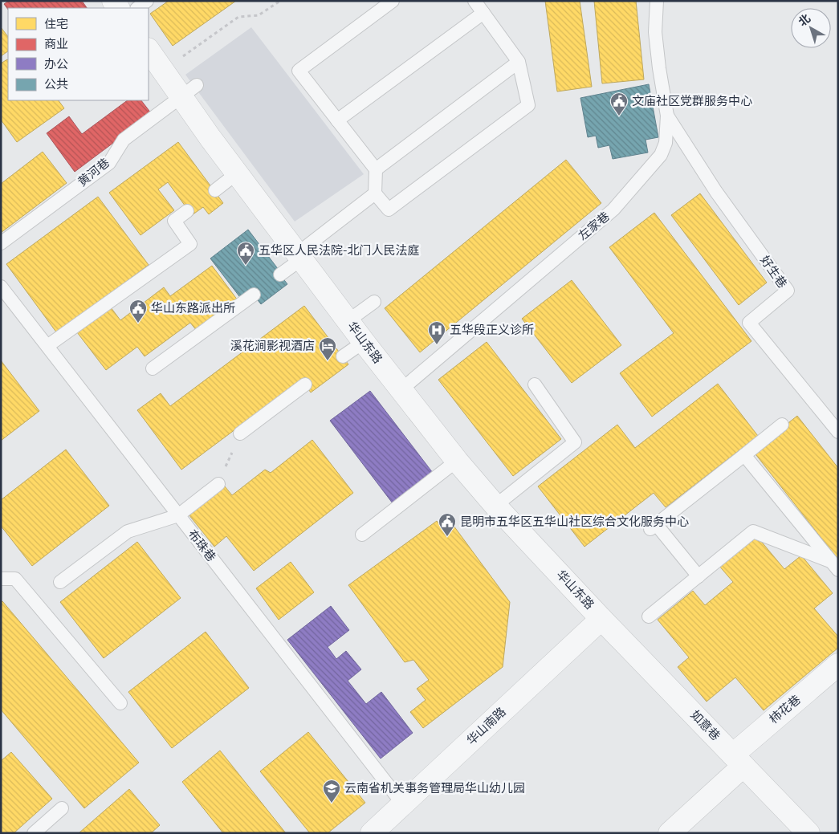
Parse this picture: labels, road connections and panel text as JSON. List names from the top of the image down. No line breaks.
{"streets":{"street":["华山东路","柿花巷","如意巷","华山南路"],"lane":["黄河巷","左家巷","好生巷","布珠巷"]},"crossings":[["黄河巷","华山东路"],["左家巷","好生巷"],["左家巷","华山东路"],["华山东路","如意巷"],["华山东路","华山南路"],["布珠巷","华山南路"],["柿花巷","如意巷"],["如意巷","华山南路"]],"places":{"public building":["文庙社区党群服务中心","五华区人民法院-北门人民法庭","华山东路派出所","昆明市五华区五华山社区综合文化服务中心"],"hospital":["五华段正义诊所"],"hotel":["溪花涧影视酒店"],"school or university":["云南省机关事务管理局华山幼儿园"]},"legend":["住宅","商业","办公","公共"],"north":"top left"}
